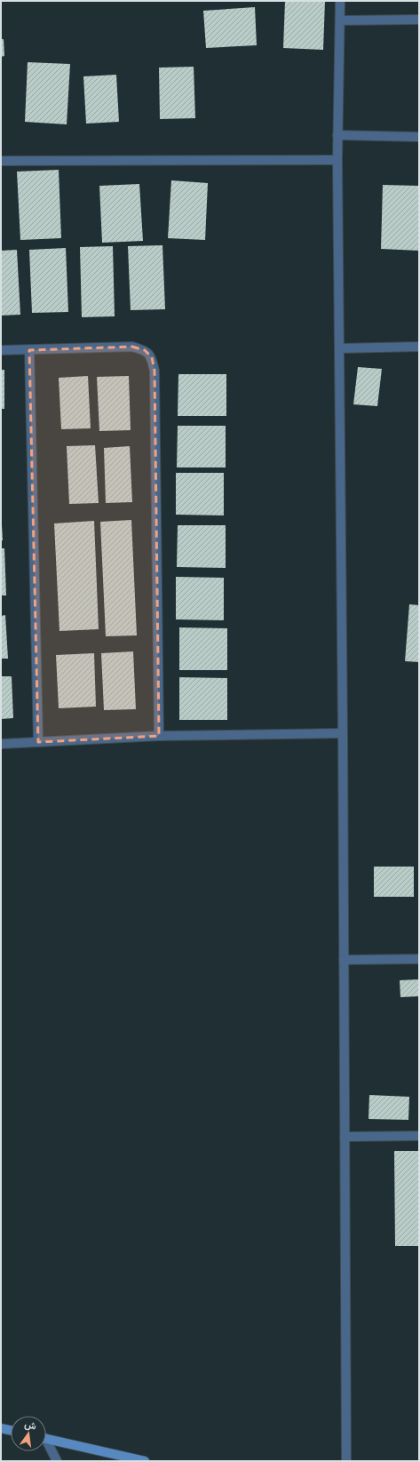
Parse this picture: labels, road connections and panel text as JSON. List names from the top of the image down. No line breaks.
{"north":"top"}
